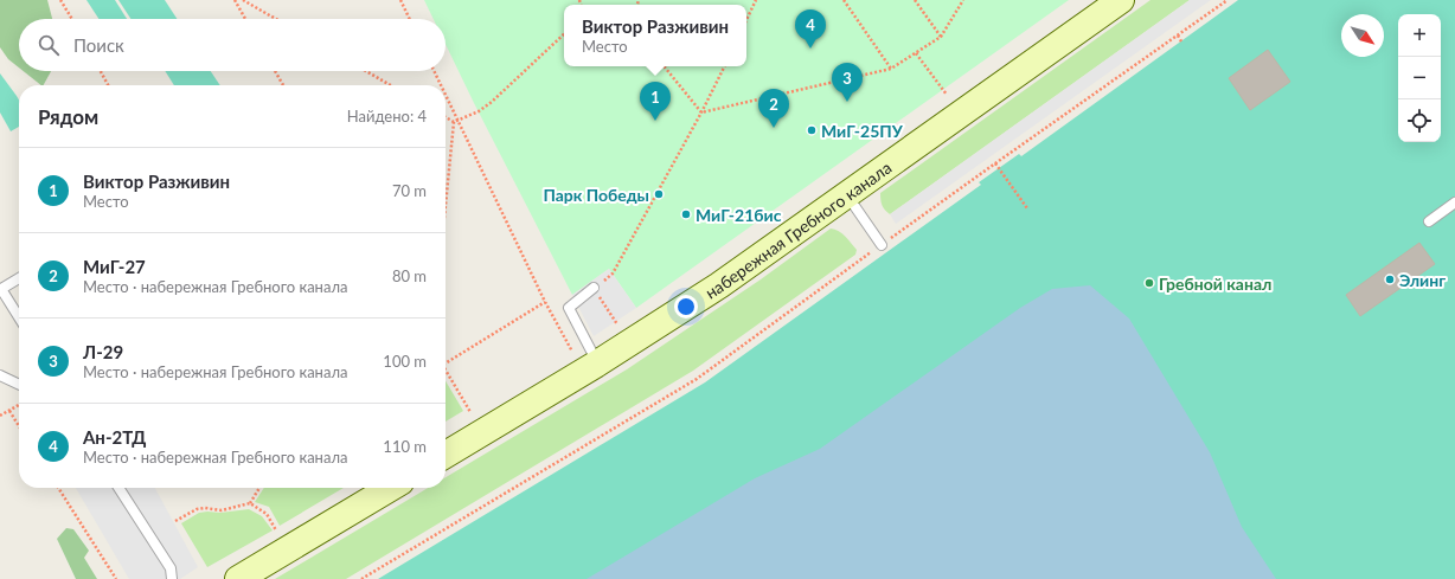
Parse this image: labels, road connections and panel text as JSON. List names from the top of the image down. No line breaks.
{"streets":{"street":["набережная Гребного канала"]},"places":["МиГ-25ПУ","Парк Победы","МиГ-21бис","Элинг","Гребной канал"],"north":"bottom right","page":{"popup":["Виктор Разживин","Место"],"pins":["4","3","1","2"],"map_buttons":["+","−"],"search":"Поиск","heading":["Рядом","Найдено: 4"],"list":[{"mark":"1","name":"Виктор Разживин","note":"Место","value":"70 m"},{"mark":"2","name":"МиГ-27","note":"Место · набережная Гребного канала","value":"80 m"},{"mark":"3","name":"Л-29","note":"Место · набережная Гребного канала","value":"100 m"},{"mark":"4","name":"Ан-2ТД","note":"Место · набережная Гребного канала","value":"110 m"}]}}
